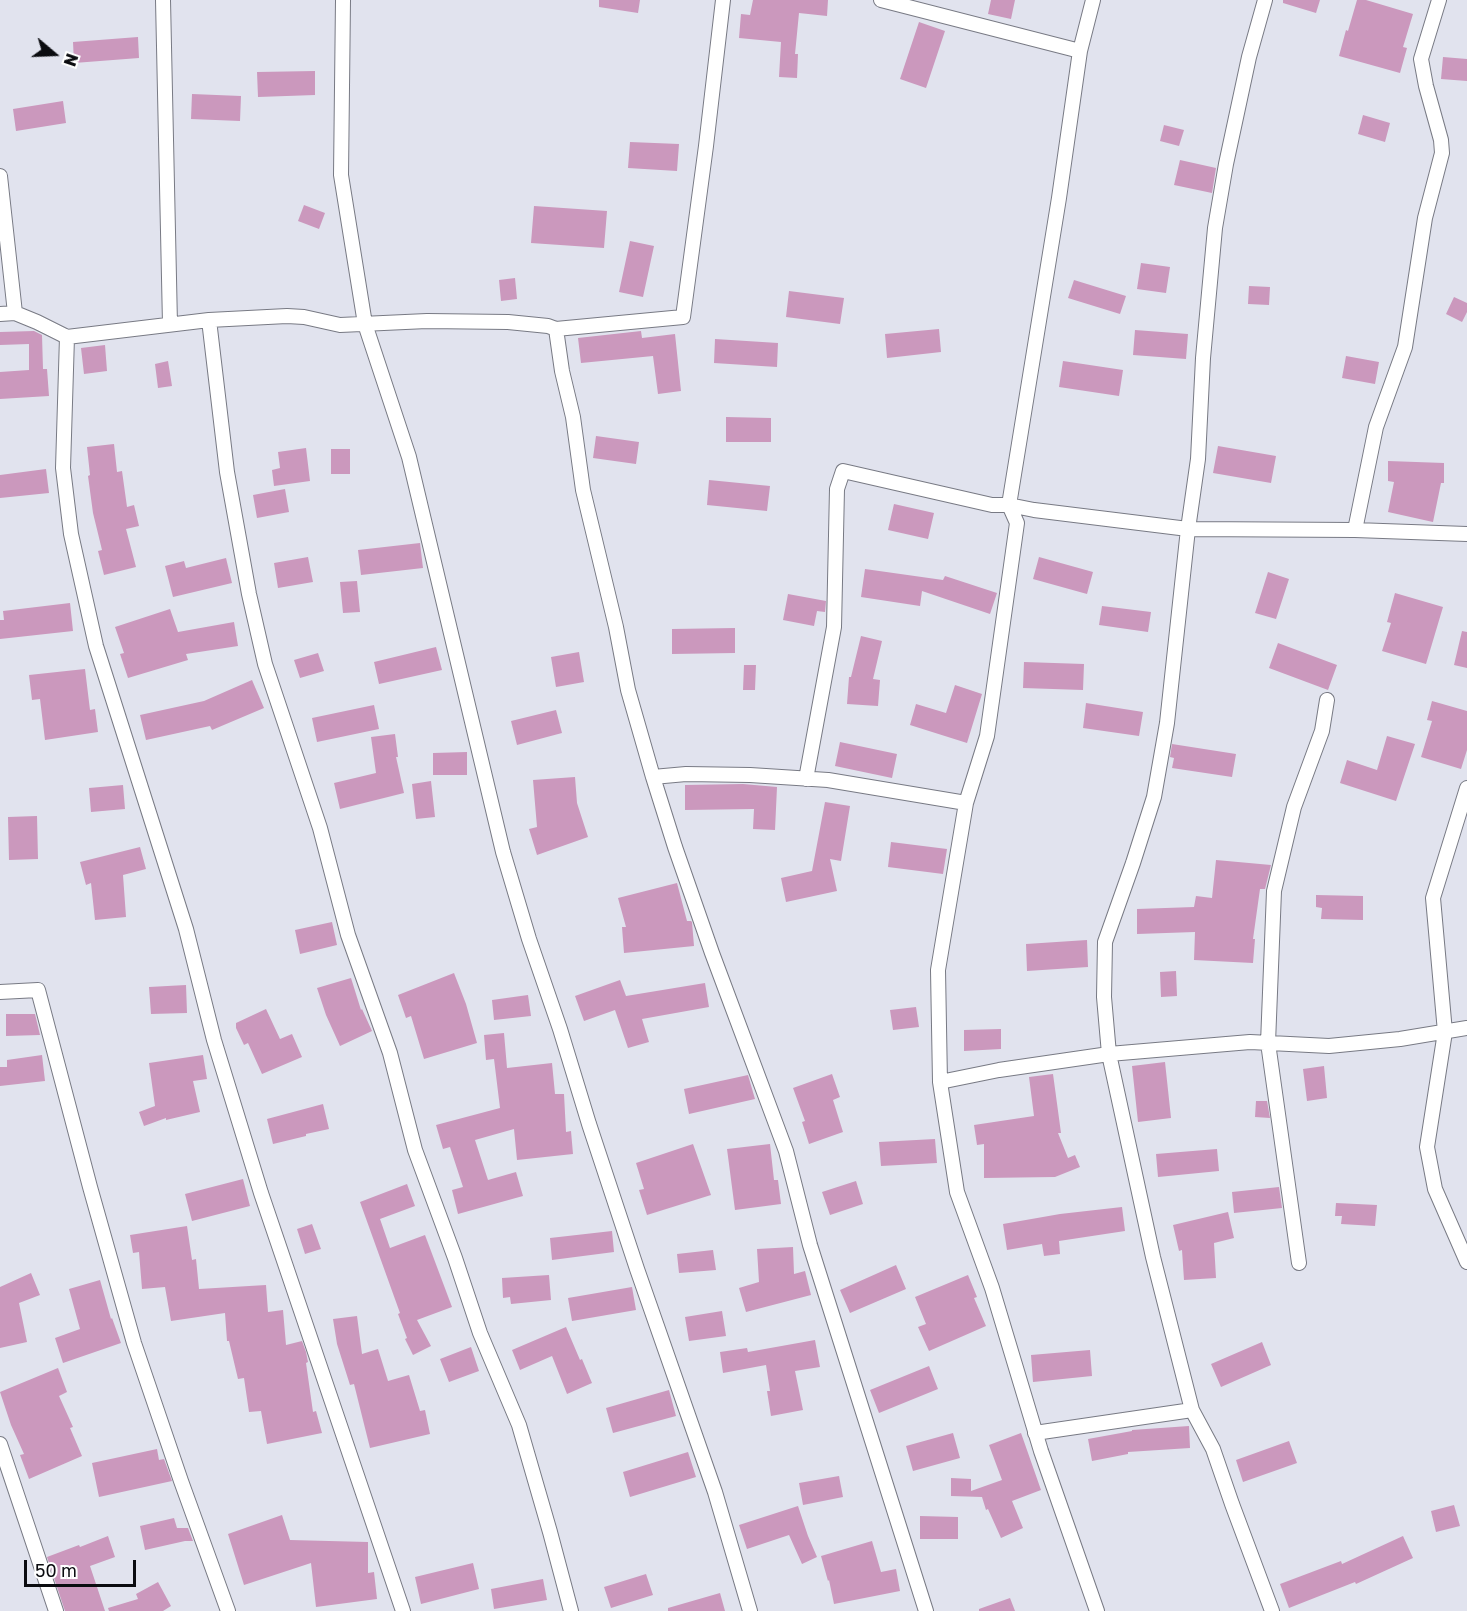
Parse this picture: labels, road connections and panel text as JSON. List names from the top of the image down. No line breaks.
{"scale_bar":"50 m","north":"right"}
